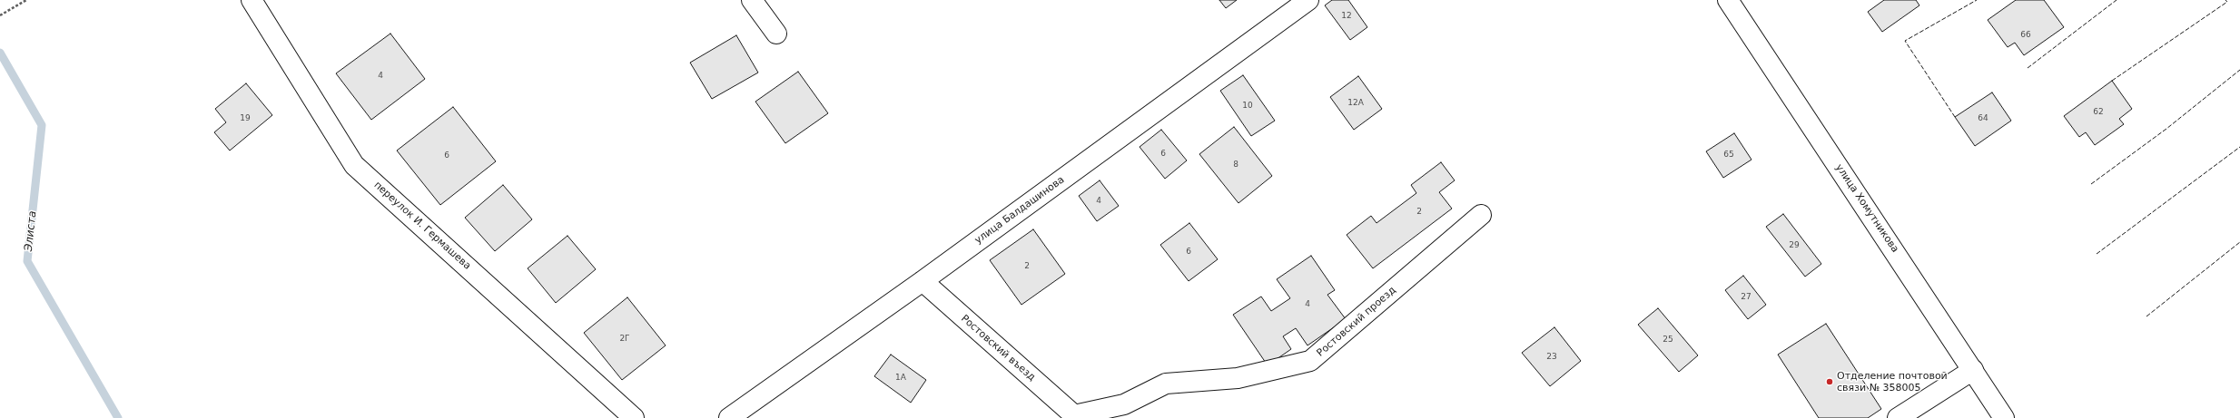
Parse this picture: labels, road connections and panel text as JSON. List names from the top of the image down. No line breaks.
{"streets":{"street":["улица Хомутникова","улица Балдашинова","переулок И. Гермашева","Ростовский проезд","Ростовский въезд"]},"crossings":[["улица Балдашинова","Ростовский въезд"],["Ростовский проезд","Ростовский въезд"]],"water":["Элиста"],"places":["Отделение почтовой связи № 358005"],"house_numbers":["12","66","4","12А","10","62","19","64","6","65","6","8","4","2","29","6","2","27","4","2Г","25","23","1А"]}
